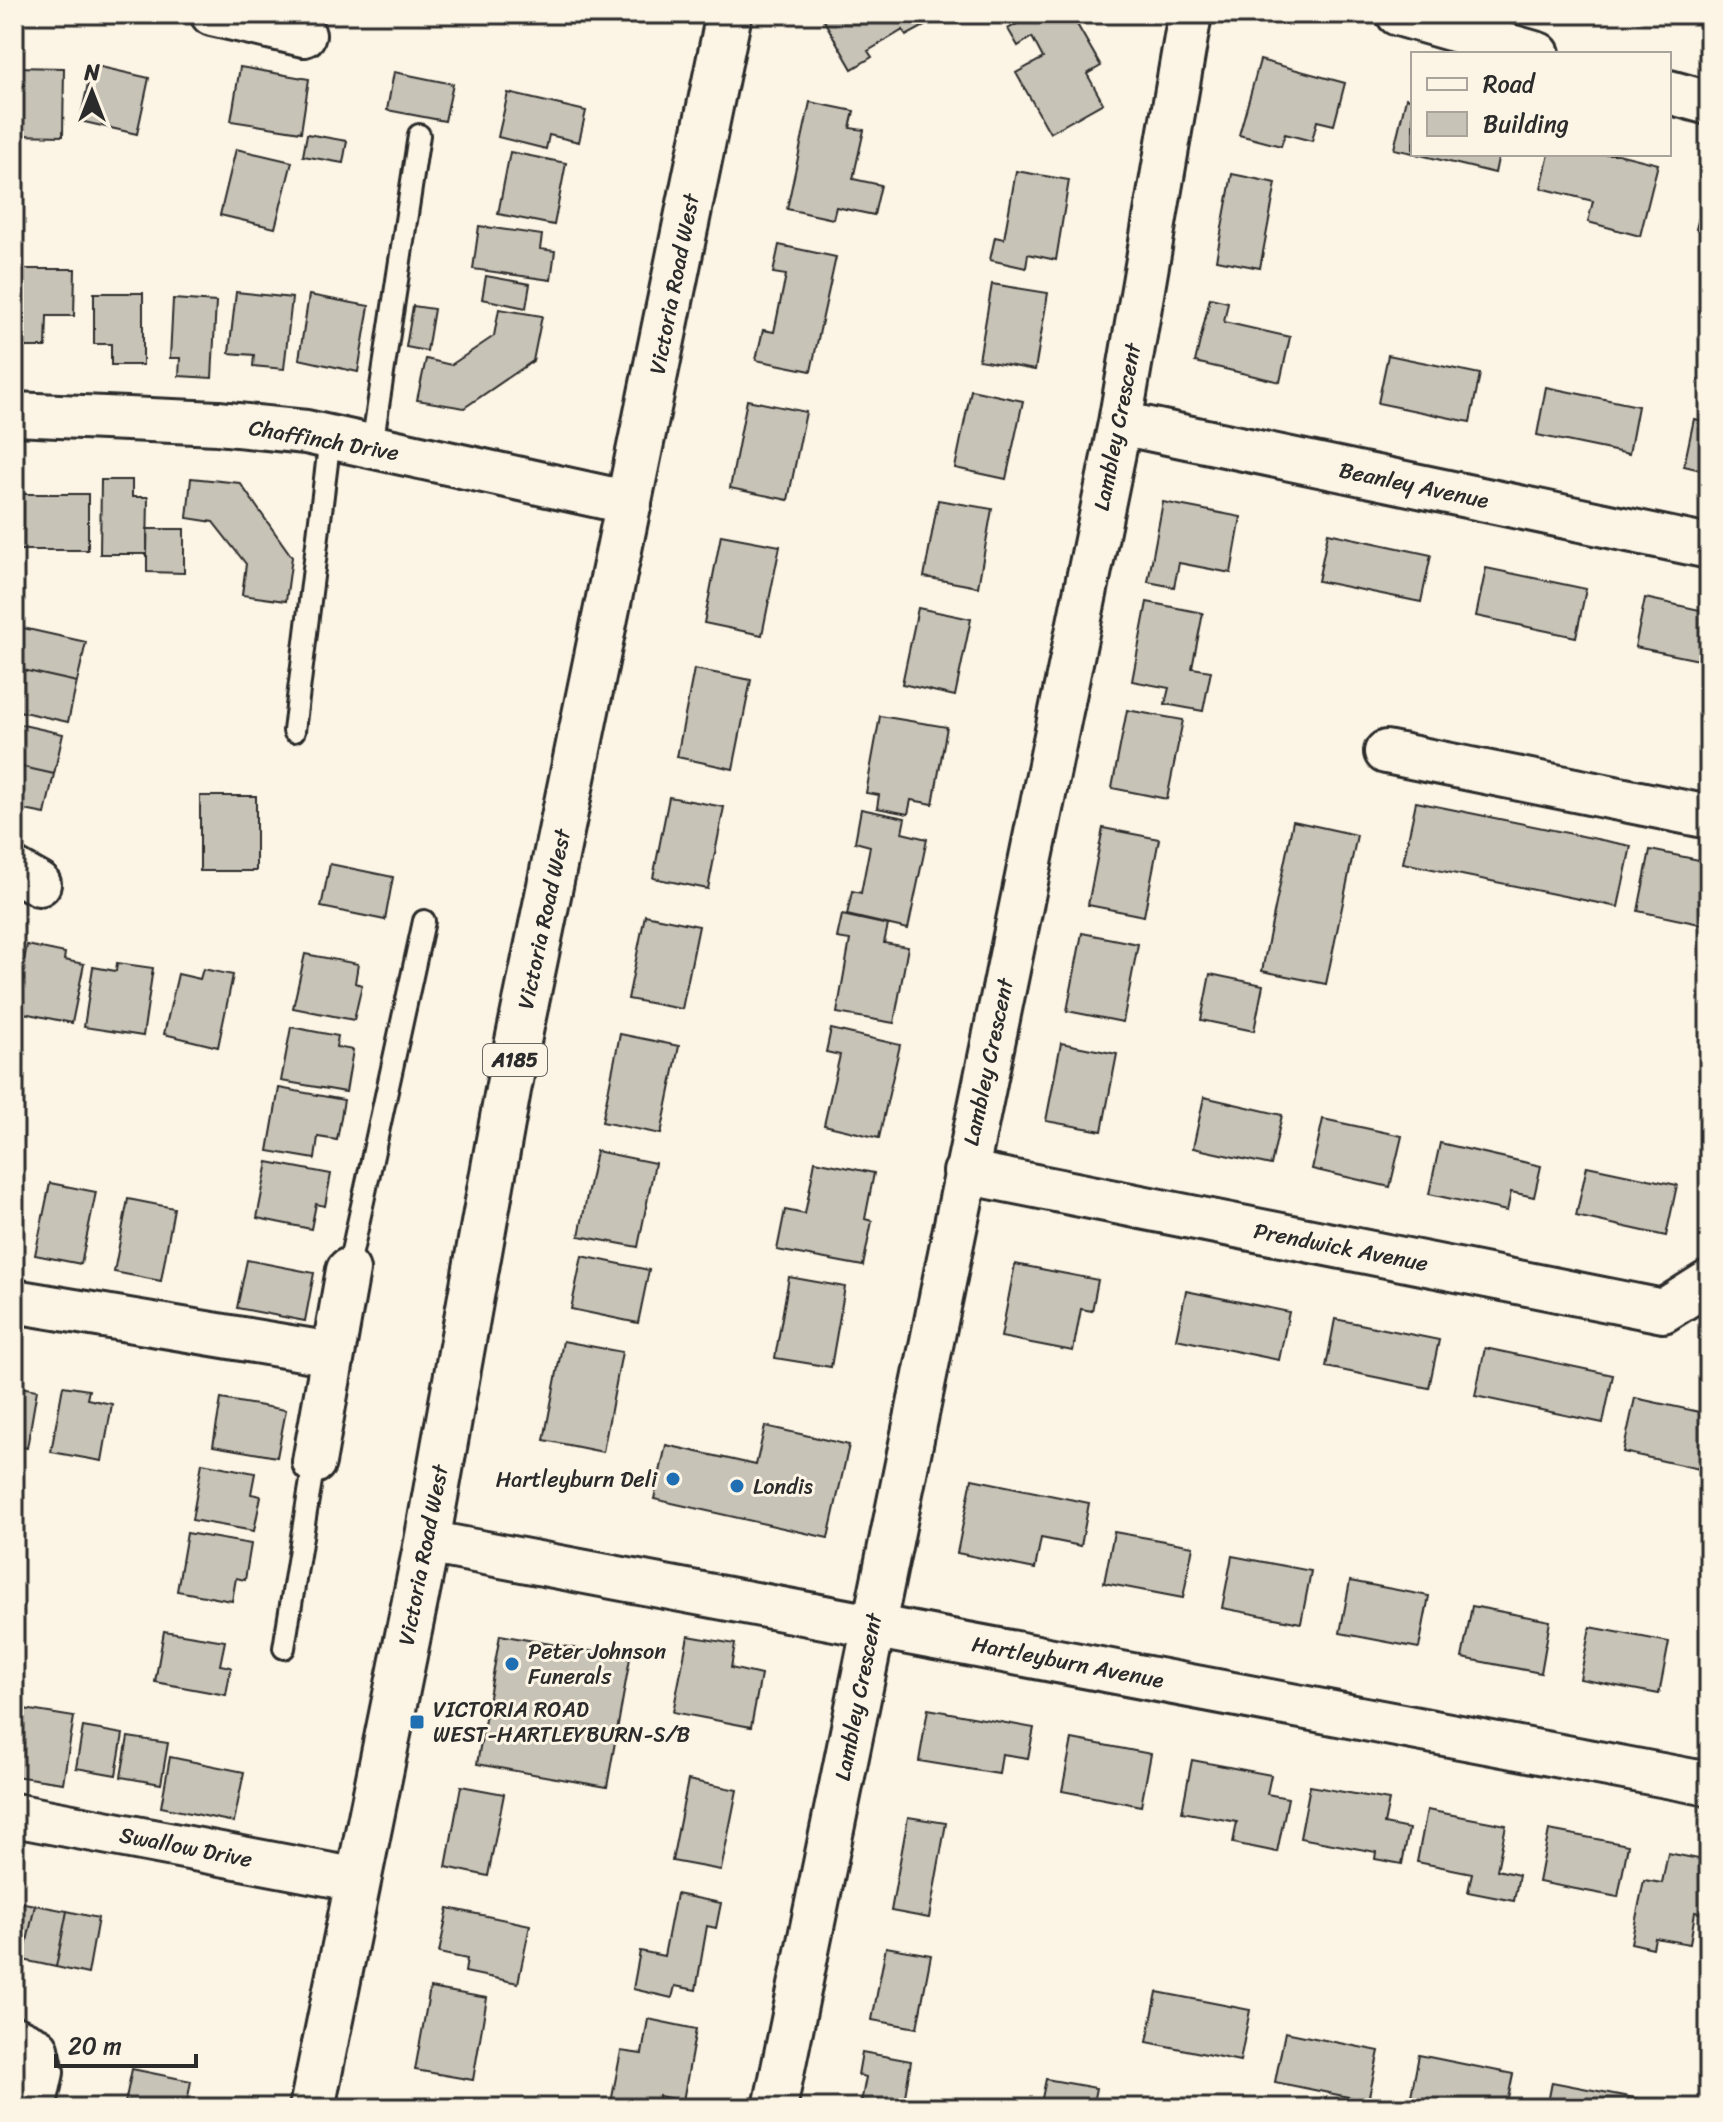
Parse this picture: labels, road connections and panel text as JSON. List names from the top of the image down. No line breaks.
{"streets":{"main road":["Victoria Road West","A185"],"street":["Lambley Crescent","Chaffinch Drive","Beanley Avenue","Prendwick Avenue","Hartleyburn Avenue","Swallow Drive"]},"crossings":[["Victoria Road West","Chaffinch Drive"],["Victoria Road West","Hartleyburn Avenue"],["Victoria Road West","Swallow Drive"],["Lambley Crescent","Beanley Avenue"],["Lambley Crescent","Prendwick Avenue"],["Lambley Crescent","Hartleyburn Avenue"]],"places":{"other":["Hartleyburn Deli","Londis","Peter Johnson Funerals"],"transit":["VICTORIA ROAD WEST-HARTLEYBURN-S/B"]},"legend":["Road","Building"],"scale_bar":"20 m","north":"top"}
